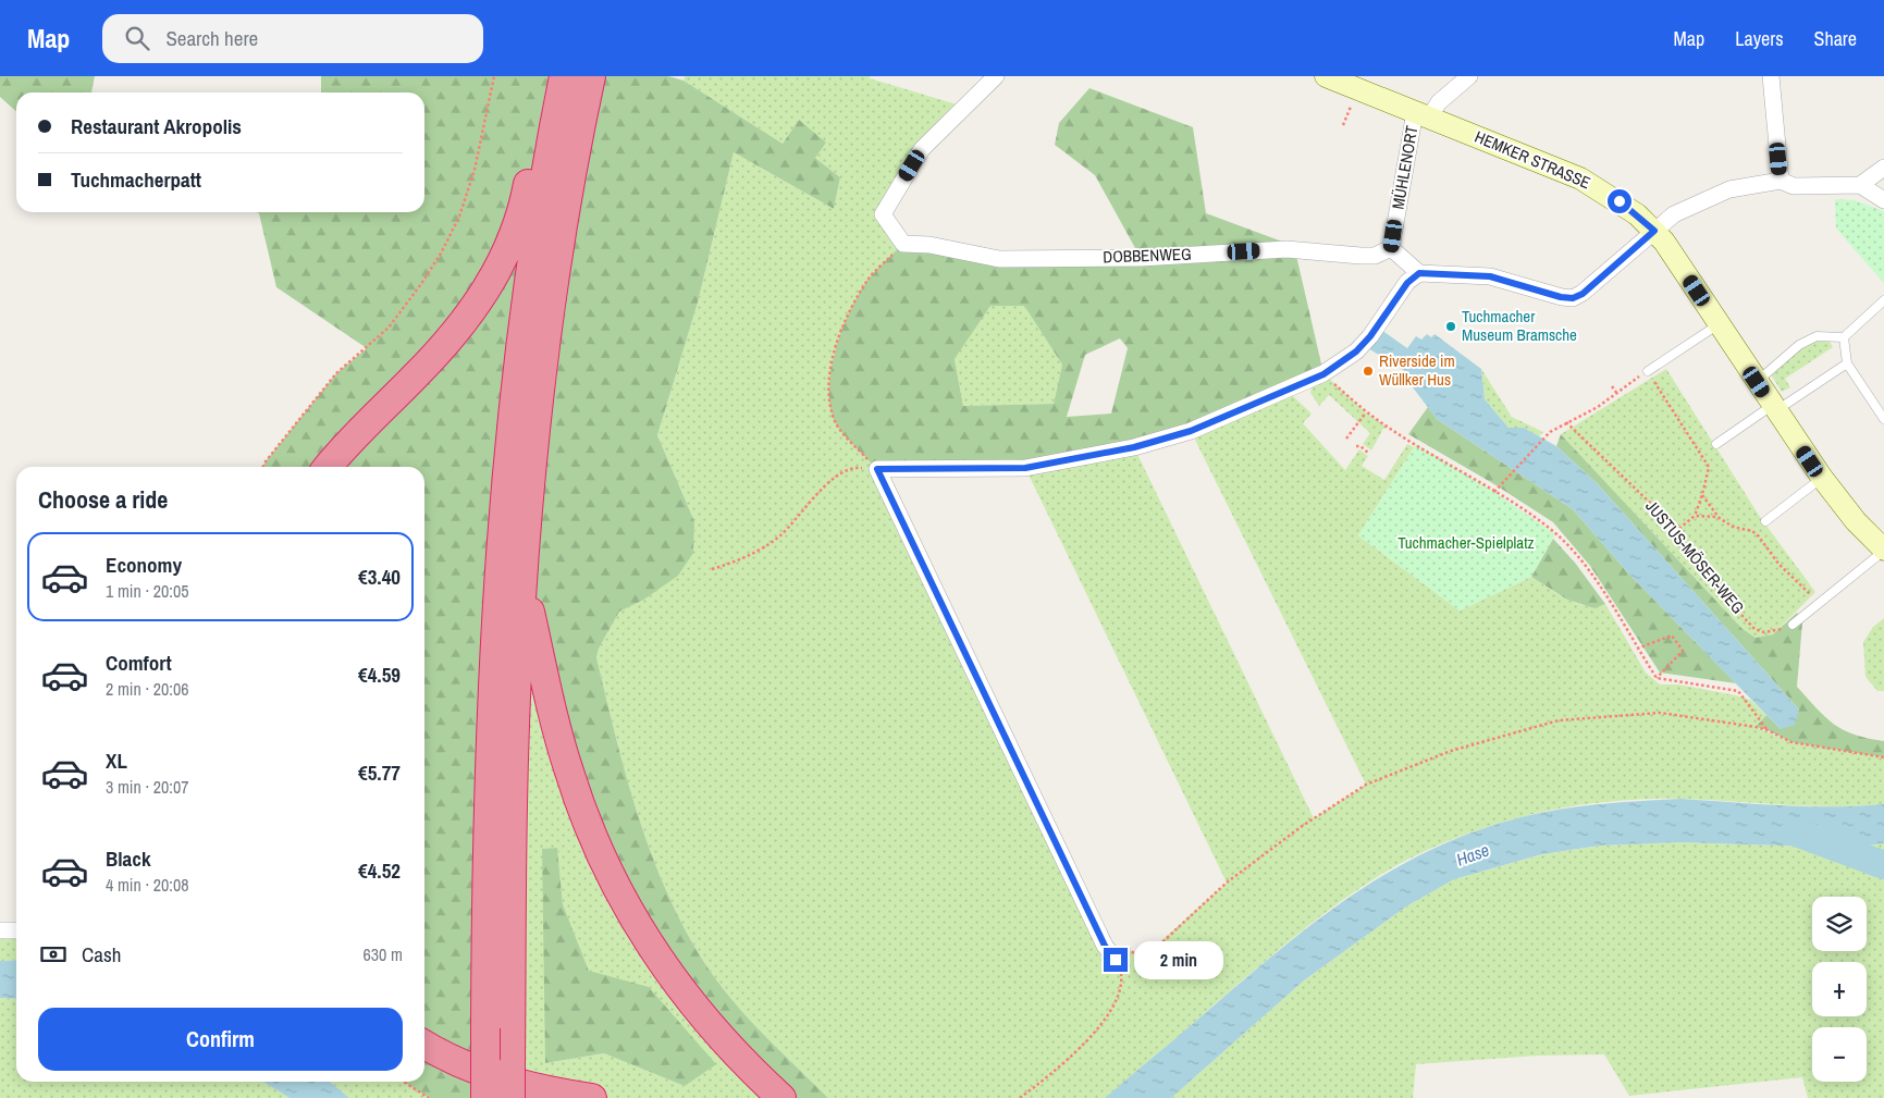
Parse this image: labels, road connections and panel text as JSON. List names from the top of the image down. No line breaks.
{"streets":{"main road":["HEMKER STRASSE"],"street":["MÜHLENORT","DOBBENWEG"],"path":["JUSTUS-MÖSER-WEG"]},"crossings":[["HEMKER STRASSE","MÜHLENORT"],["MÜHLENORT","DOBBENWEG"]],"water":["Hase"],"parks":["Tuchmacher-Spielplatz"],"places":["Tuchmacher Museum Bramsche","Riverside im Wüllker Hus"],"page":{"header":"Map","search":"Search here","nav":["Map","Layers","Share"],"banner":["Restaurant Akropolis","Tuchmacherpatt"],"heading":"Choose a ride","list":[{"name":"Economy","note":"1 min · 20:05","value":"€3.40"},{"name":"Comfort","note":"2 min · 20:06","value":"€4.59"},{"name":"XL","note":"3 min · 20:07","value":"€5.77"},{"name":"Black","note":"4 min · 20:08","value":"€4.52"}],"map_buttons":["+","−"],"pay":["Cash","630 m"],"bubble":"2 min","buttons":"Confirm"}}
